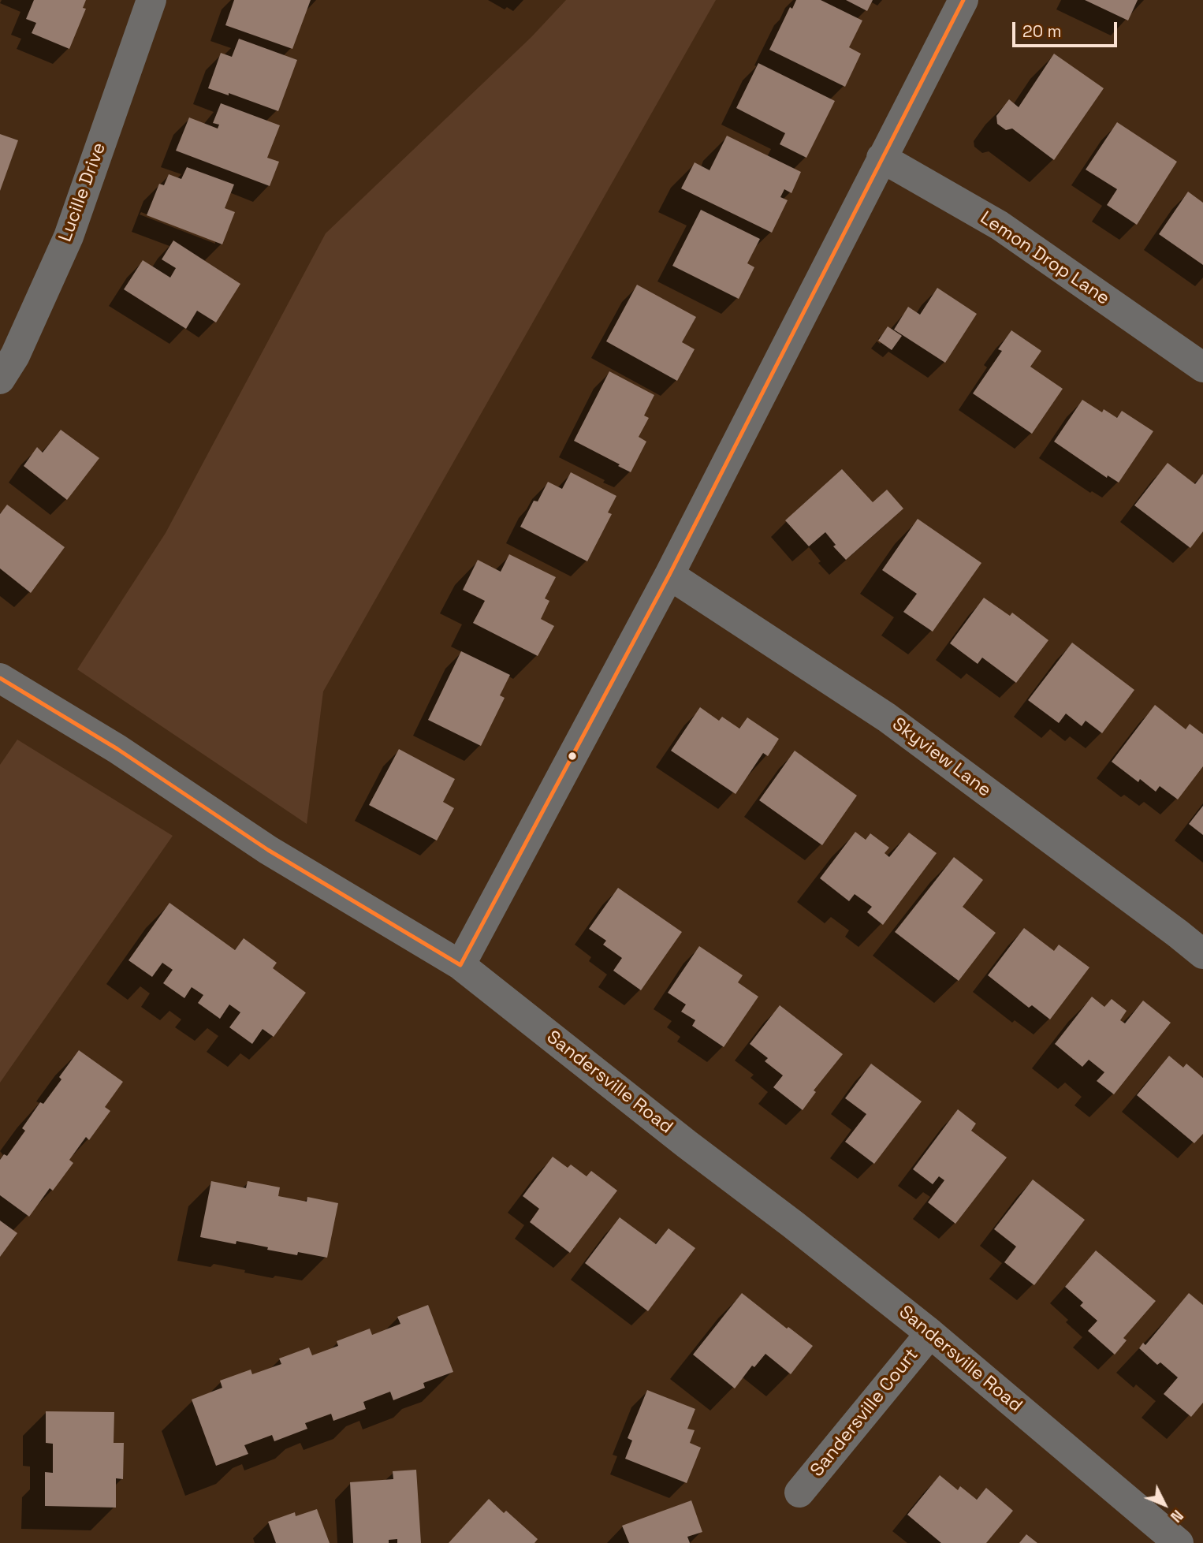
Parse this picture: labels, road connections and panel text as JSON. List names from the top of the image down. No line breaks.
{"streets":{"street":["Lucille Drive","Lemon Drop Lane","Skyview Lane","Sandersville Road","Sandersville Court"]},"crossings":[["Sandersville Road","Sandersville Court"]],"scale_bar":"20 m","north":"bottom right"}
